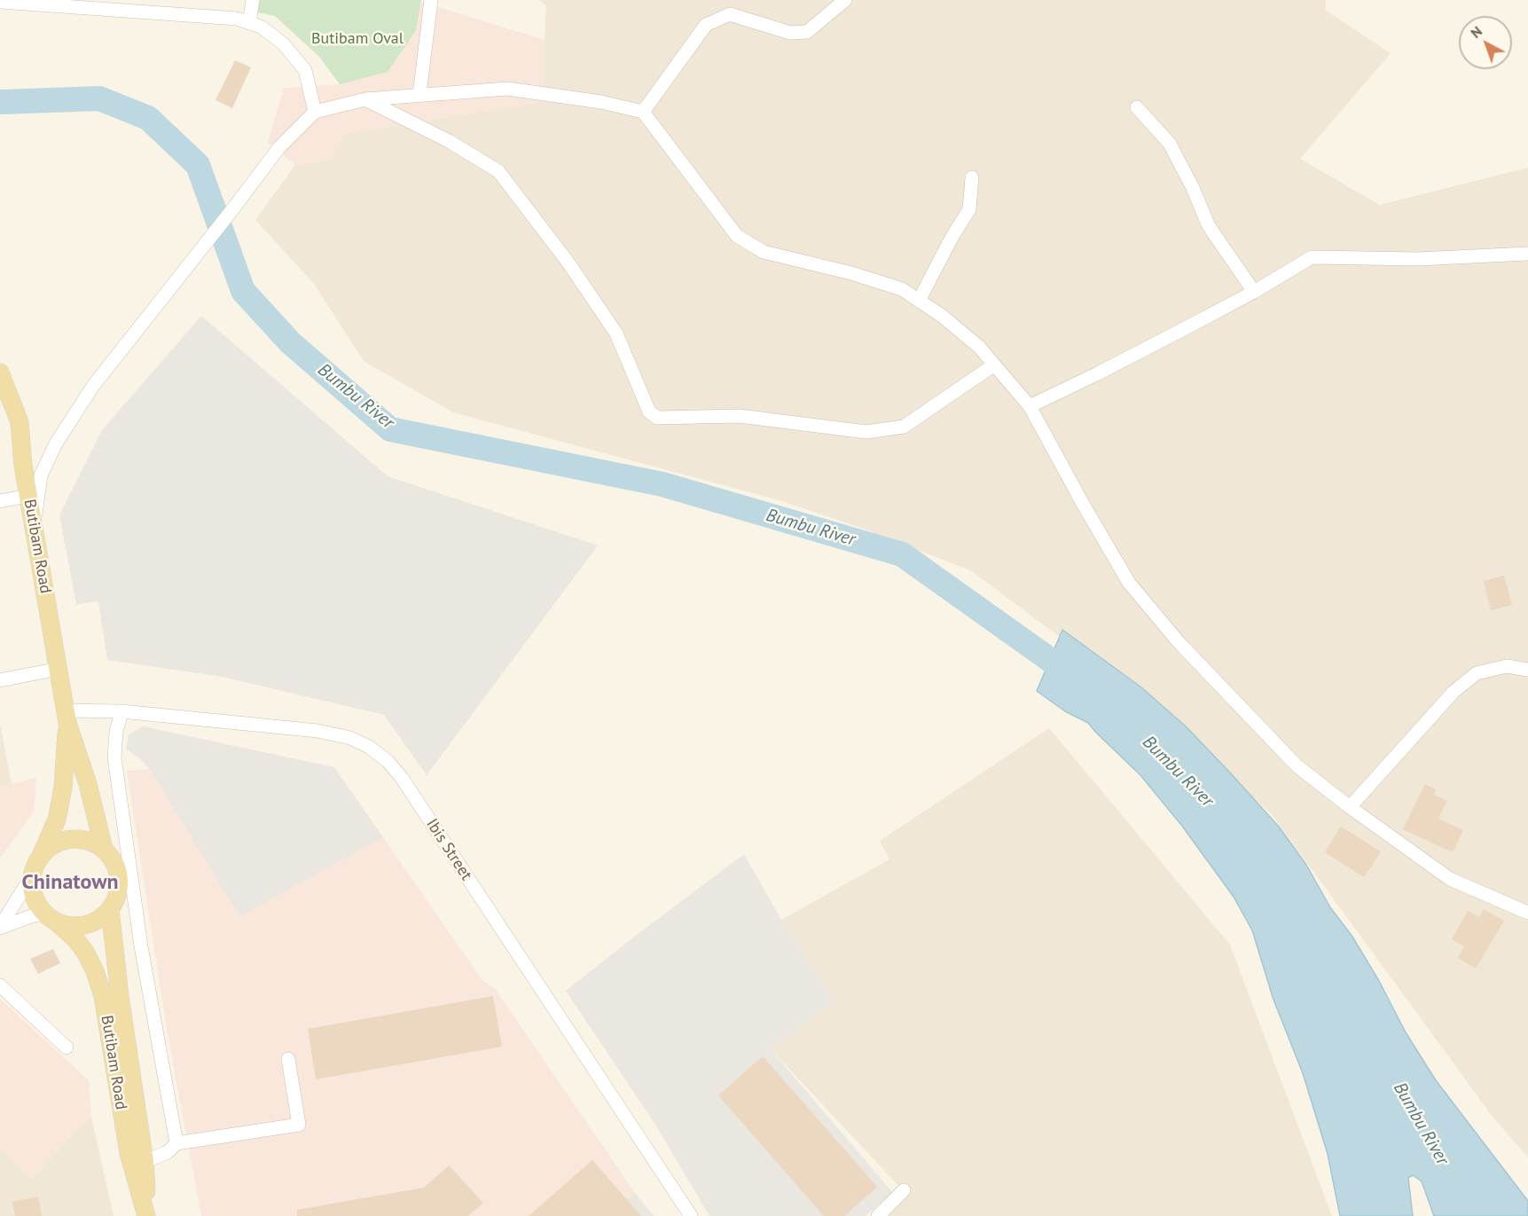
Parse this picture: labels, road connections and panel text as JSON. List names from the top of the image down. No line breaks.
{"streets":{"main road":["Butibam Road"],"street":["Ibis Street"]},"crossings":[["Butibam Road","Ibis Street"]],"districts":["Chinatown"],"water":["Bumbu River"],"parks":["Butibam Oval"],"north":"top left"}
